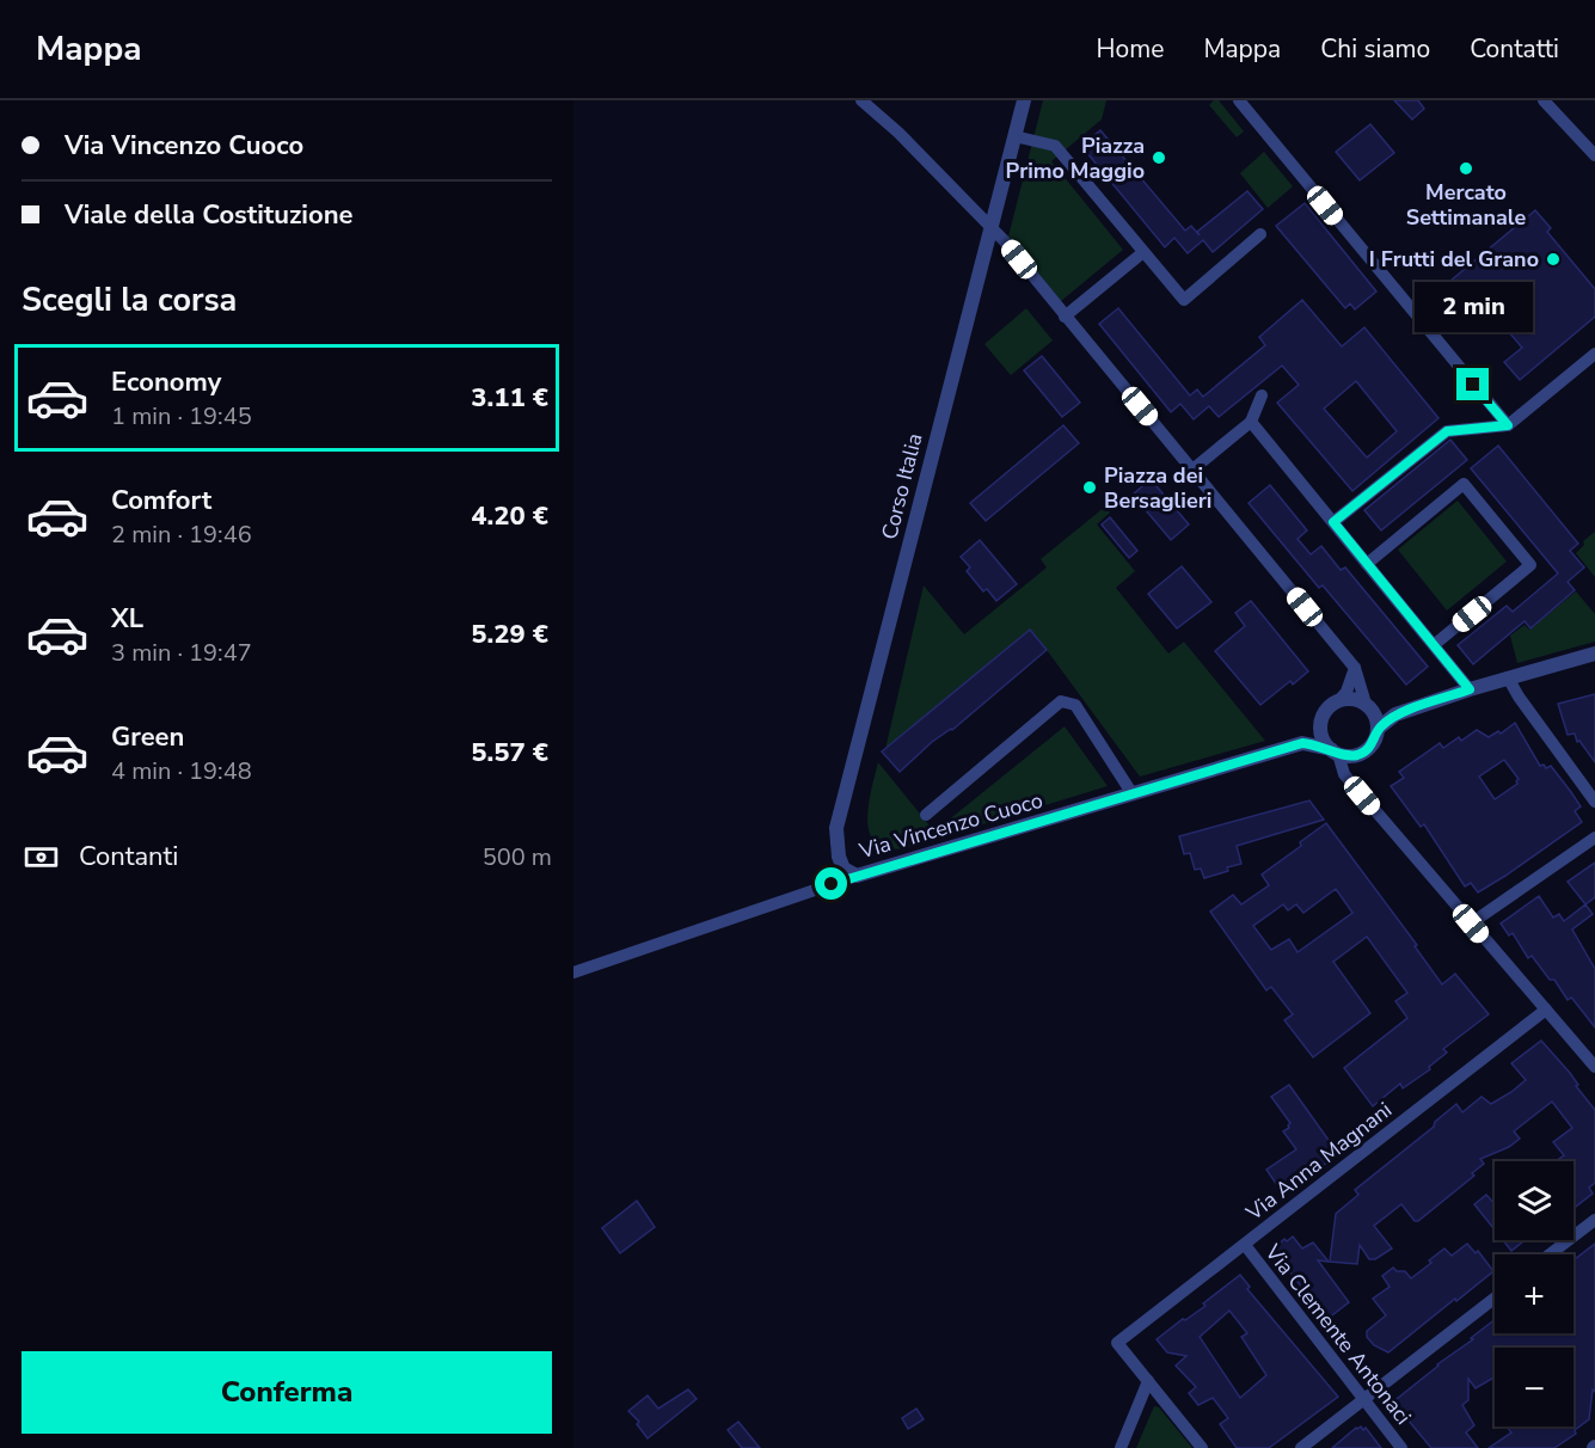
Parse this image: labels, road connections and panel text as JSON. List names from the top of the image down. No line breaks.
{"streets":{"street":["Corso Italia","Via Vincenzo Cuoco","Via Anna Magnani","Via Clemente Antonaci"]},"crossings":[["Corso Italia","Via Vincenzo Cuoco"],["Via Anna Magnani","Via Clemente Antonaci"]],"places":["Piazza Primo Maggio","Mercato Settimanale","I Frutti del Grano","Piazza dei Bersaglieri"],"page":{"header":"Mappa","nav":["Home","Mappa","Chi siamo","Contatti"],"banner":["Via Vincenzo Cuoco","Viale della Costituzione"],"heading":"Scegli la corsa","bubble":"2 min","list":[{"name":"Economy","note":"1 min · 19:45","value":"3.11 €"},{"name":"Comfort","note":"2 min · 19:46","value":"4.20 €"},{"name":"XL","note":"3 min · 19:47","value":"5.29 €"},{"name":"Green","note":"4 min · 19:48","value":"5.57 €"}],"pay":["Contanti","500 m"],"map_buttons":["+","−"],"buttons":"Conferma"}}
